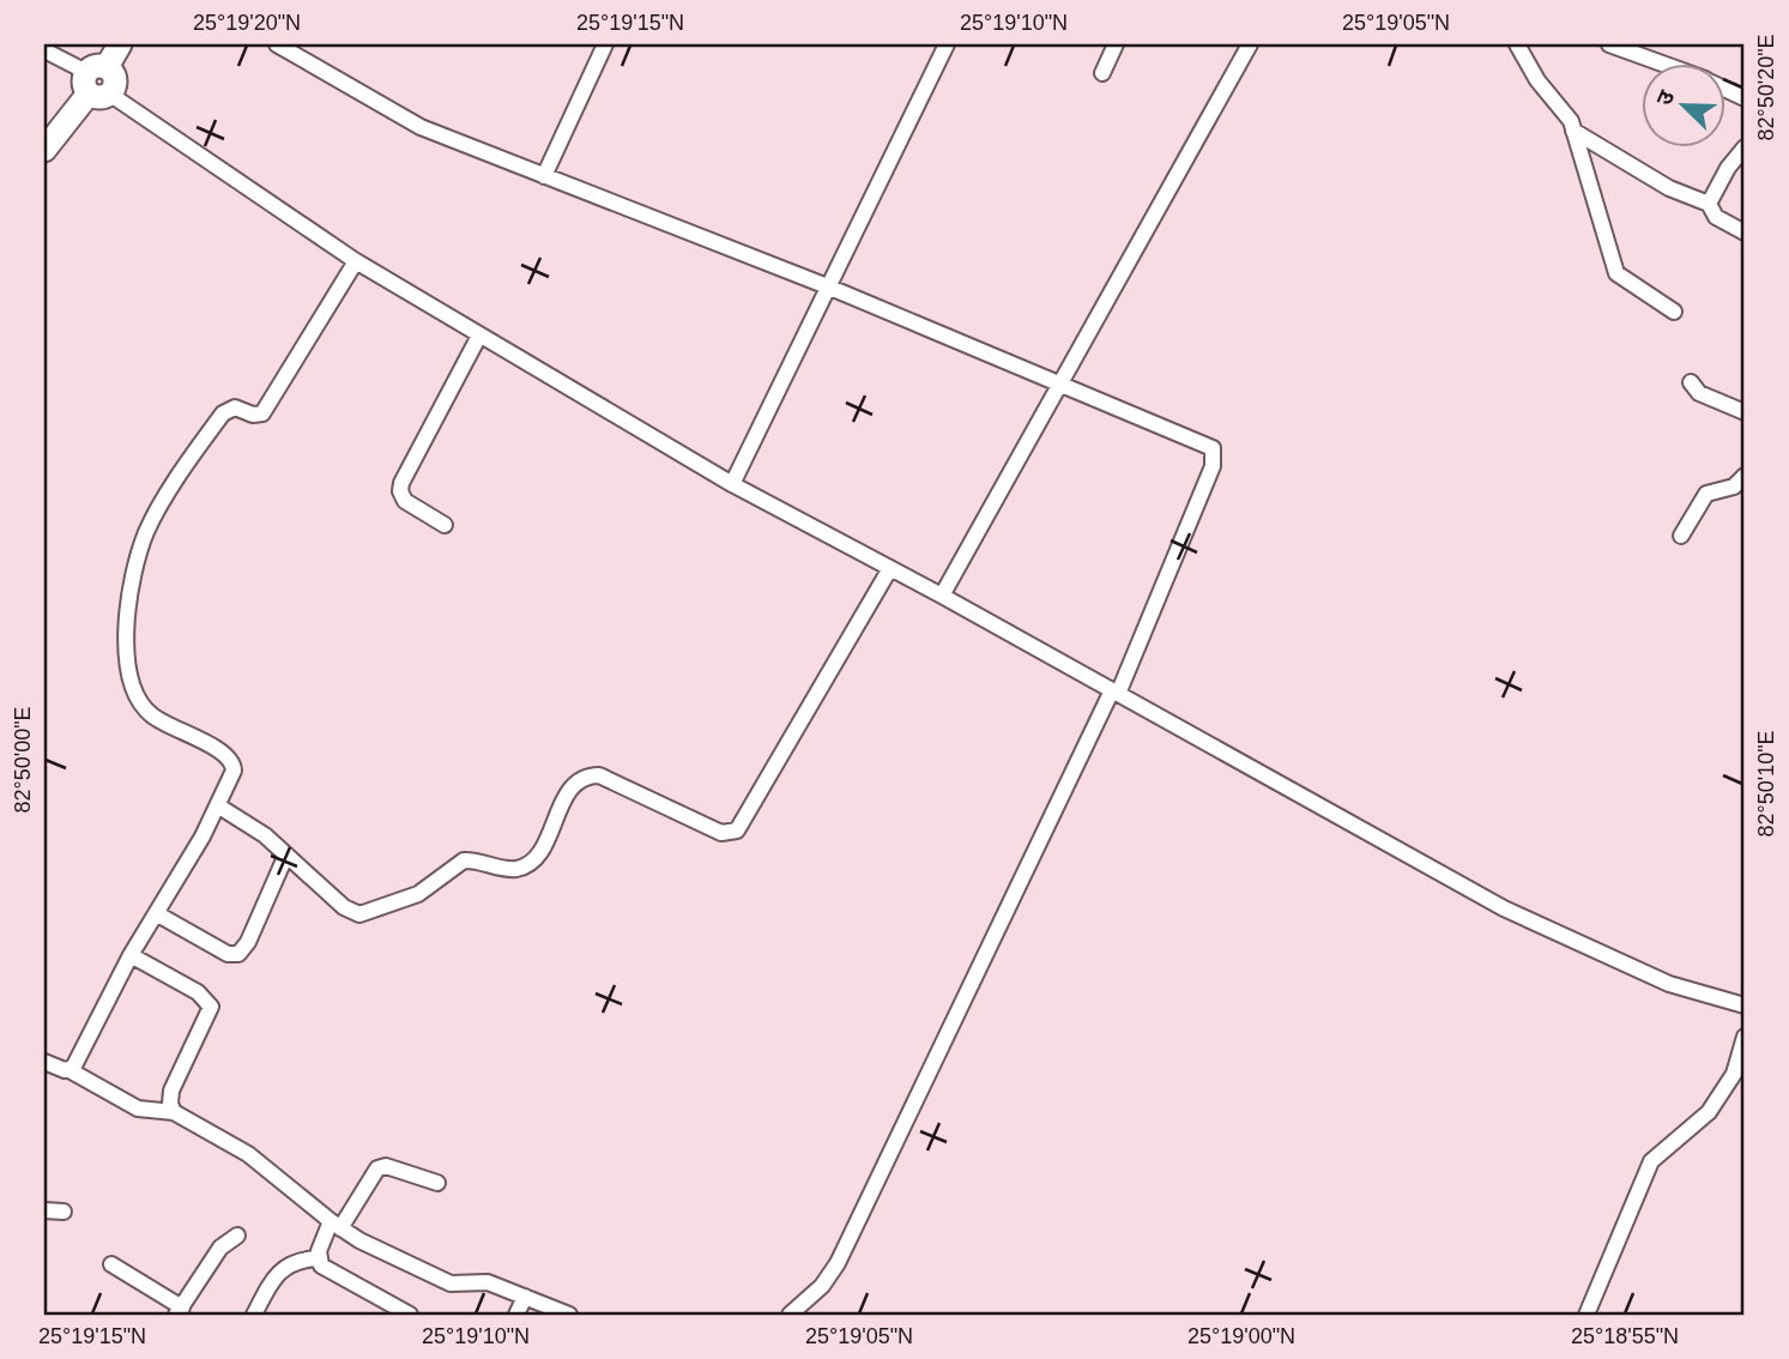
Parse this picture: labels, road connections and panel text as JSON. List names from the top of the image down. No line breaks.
{"north":"top left","coordinates":["25°19'20\"N","25°19'15\"N","25°19'10\"N","25°19'05\"N","82°50'20\"E","82°50'00\"E","82°50'10\"E","25°19'00\"N","25°18'55\"N"]}
